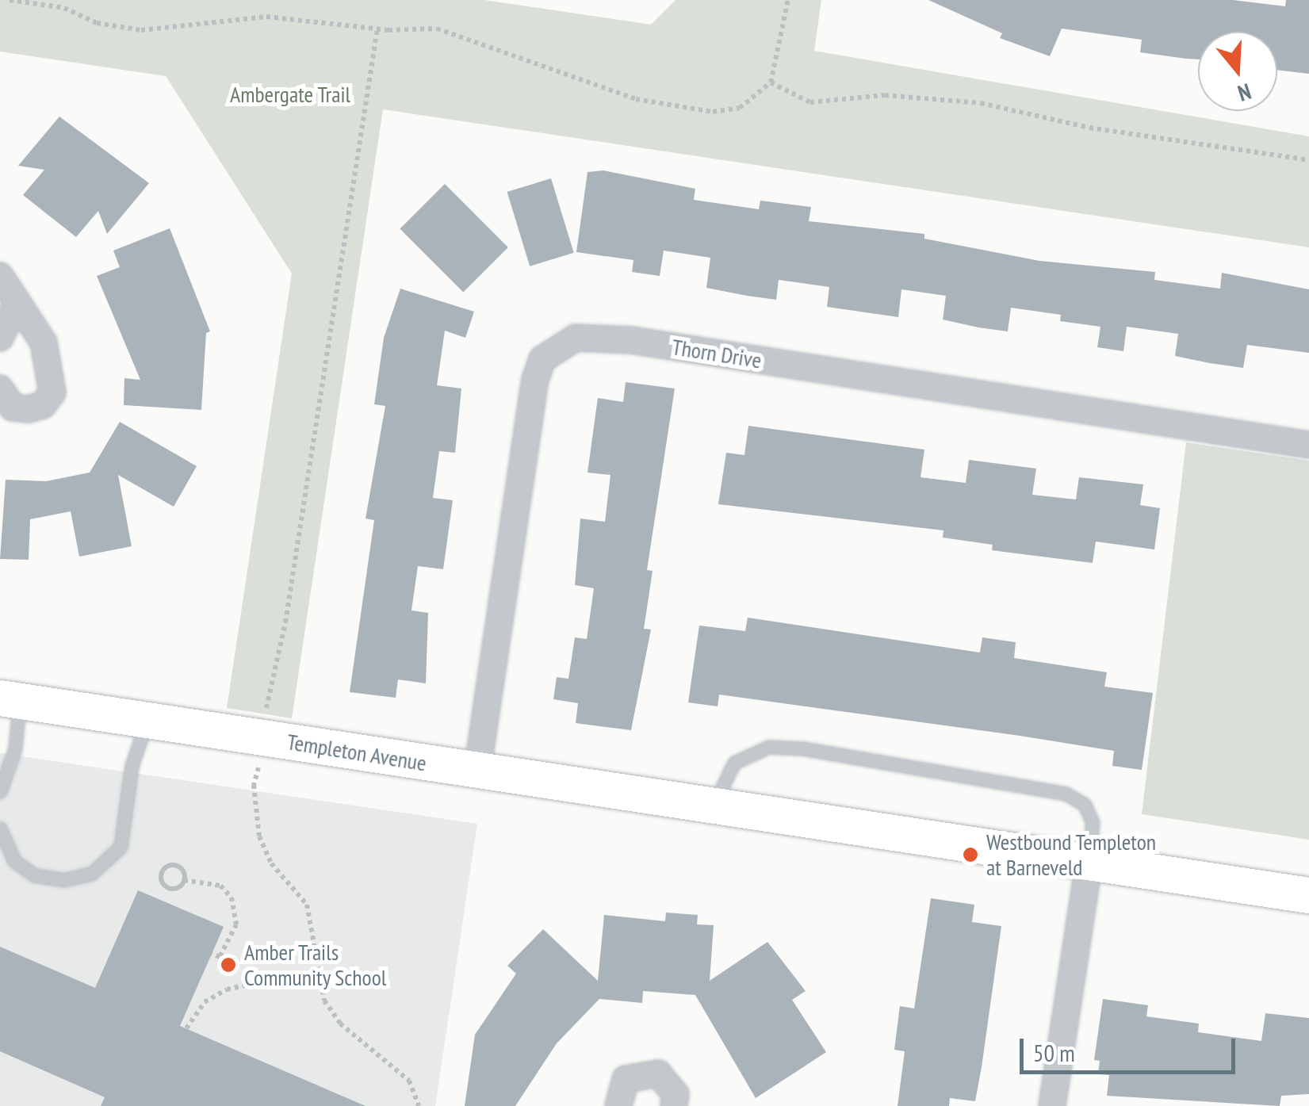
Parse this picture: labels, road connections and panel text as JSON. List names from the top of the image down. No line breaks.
{"streets":{"street":["Thorn Drive","Templeton Avenue"]},"crossings":[["Thorn Drive","Templeton Avenue"]],"parks":["Ambergate Trail"],"places":["Westbound Templeton at Barneveld","Amber Trails Community School"],"scale_bar":"50 m","north":"bottom"}
